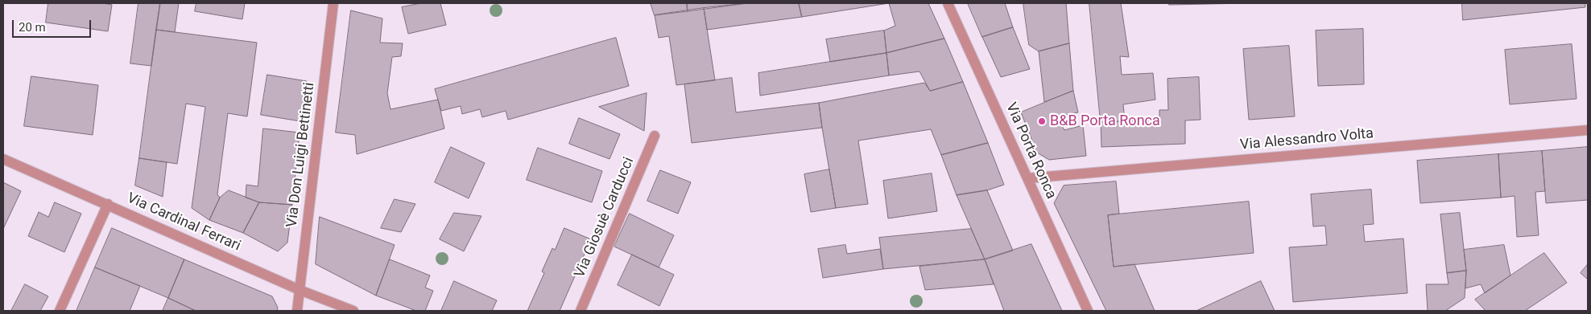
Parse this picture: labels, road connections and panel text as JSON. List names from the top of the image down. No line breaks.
{"streets":{"street":["Via Alessandro Volta","Via Porta Ronca","Via Don Luigi Bettinetti","Via Giosuè Carducci","Via Cardinal Ferrari"]},"crossings":[["Via Alessandro Volta","Via Porta Ronca"],["Via Don Luigi Bettinetti","Via Cardinal Ferrari"]],"places":["B&B Porta Ronca"],"scale_bar":"20 m"}
